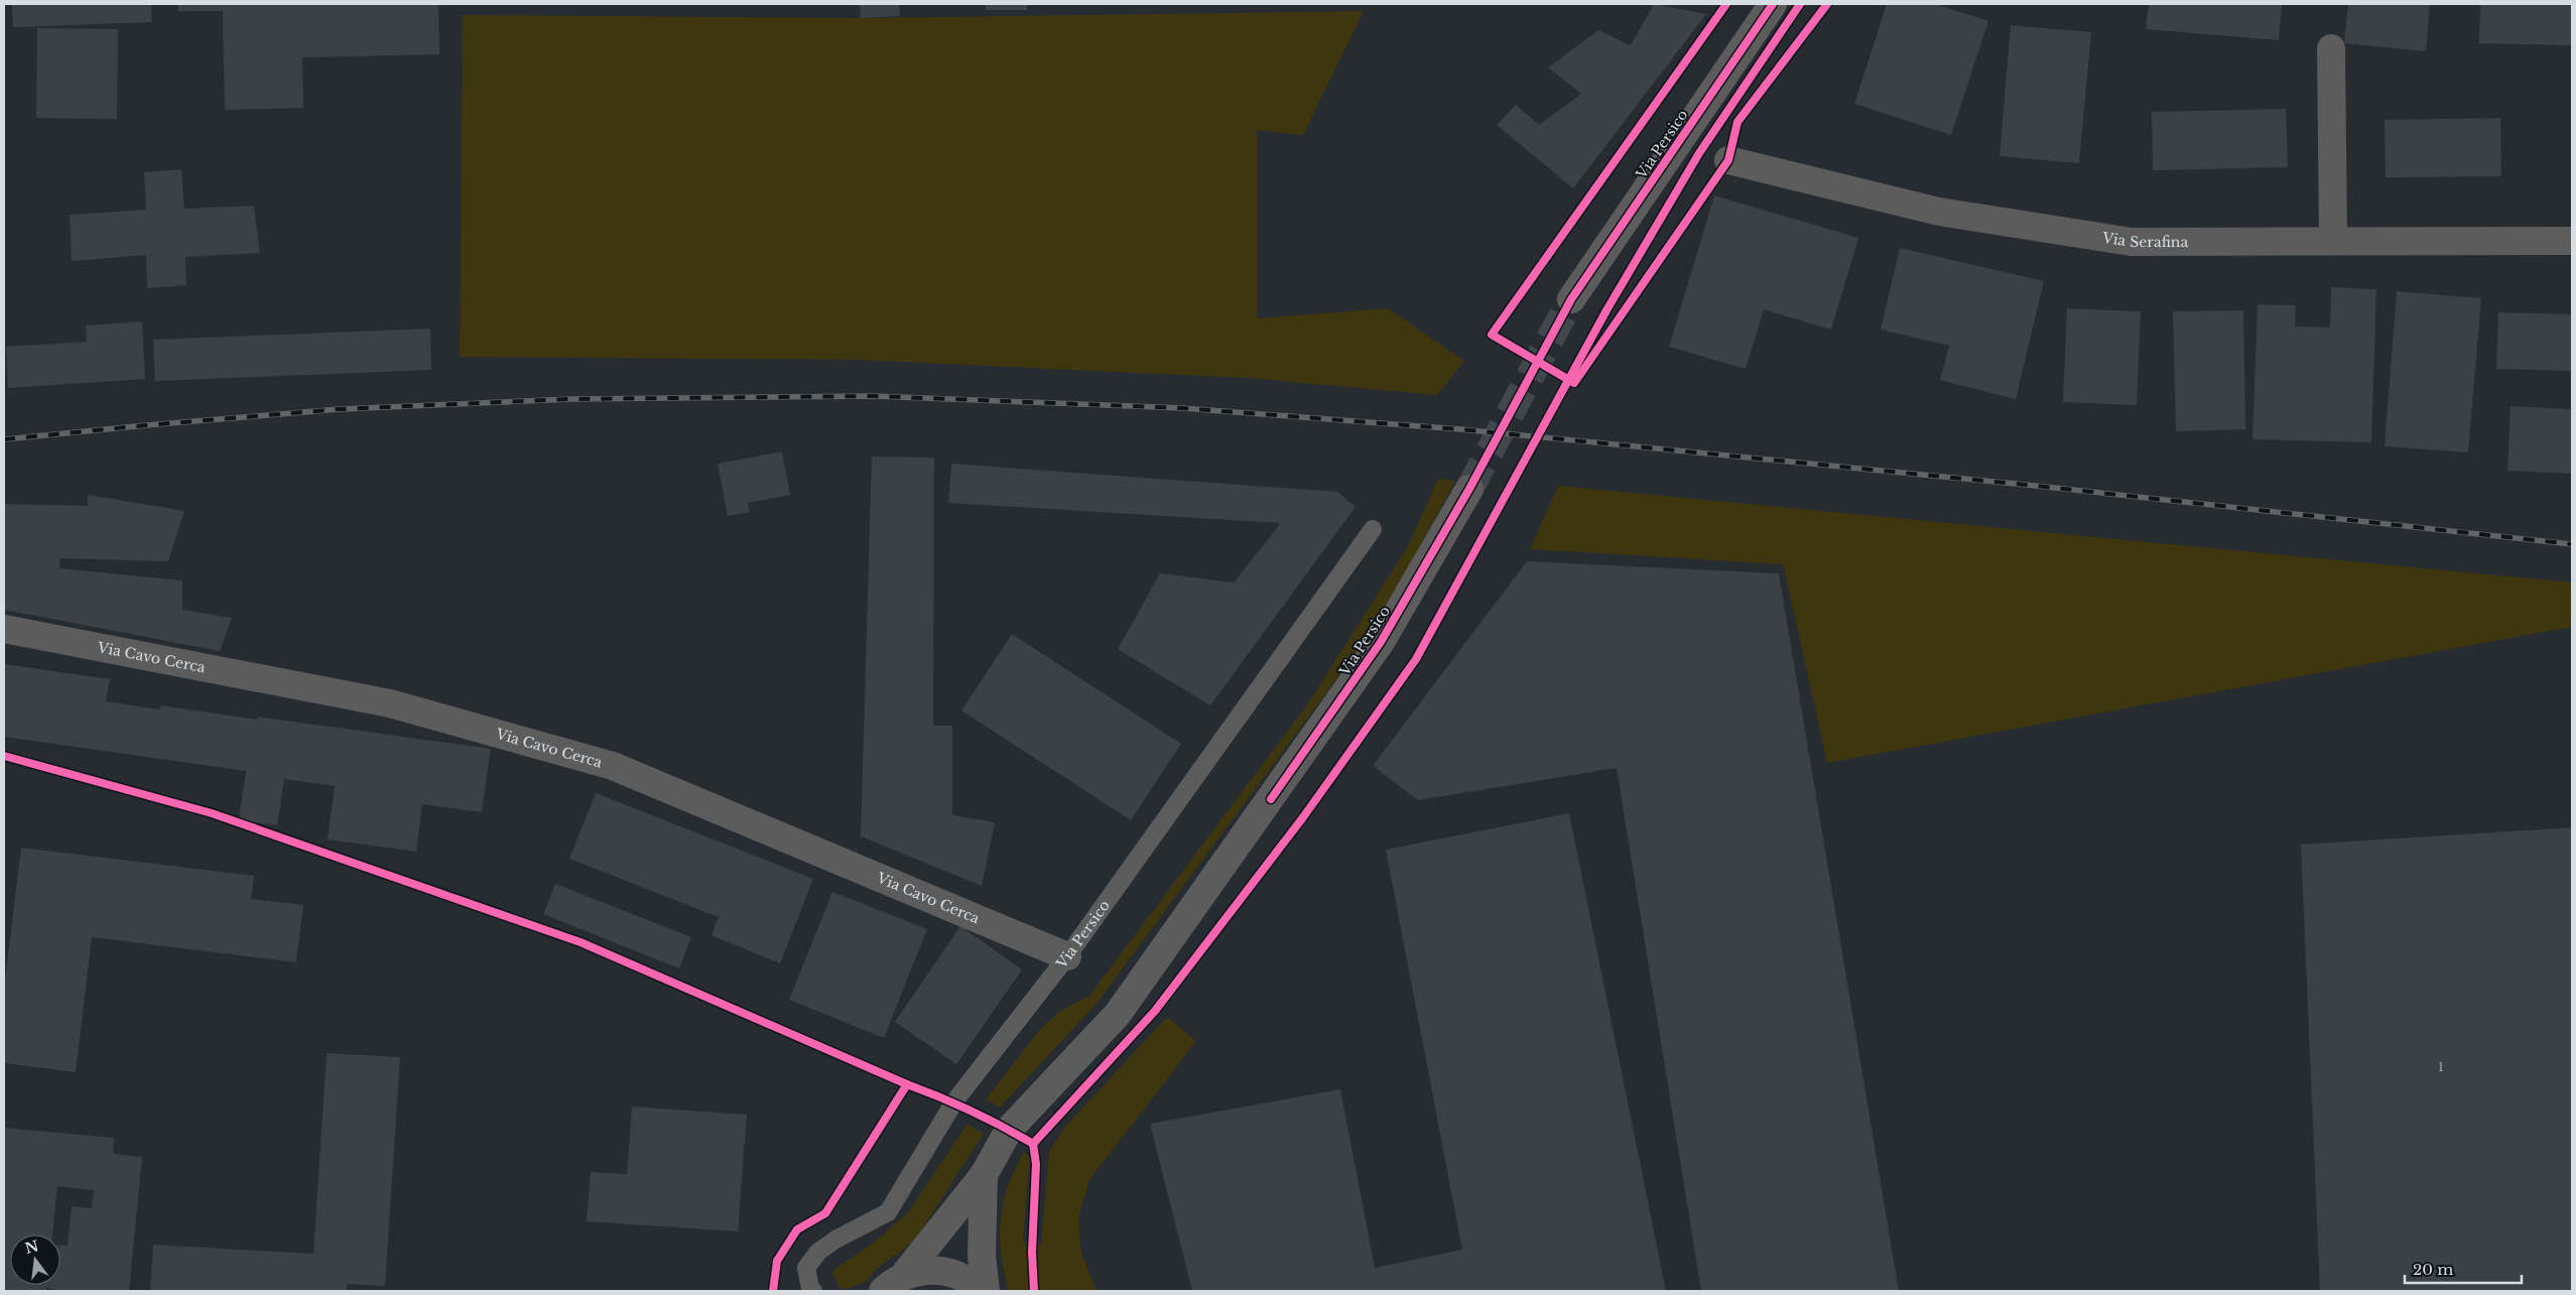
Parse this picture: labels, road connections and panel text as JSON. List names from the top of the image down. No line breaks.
{"streets":{"street":["Via Persico","Via Serafina","Via Cavo Cerca"]},"crossings":[["Via Persico","Via Cavo Cerca"]],"house_numbers":["1"],"scale_bar":"20 m","north":"top"}
